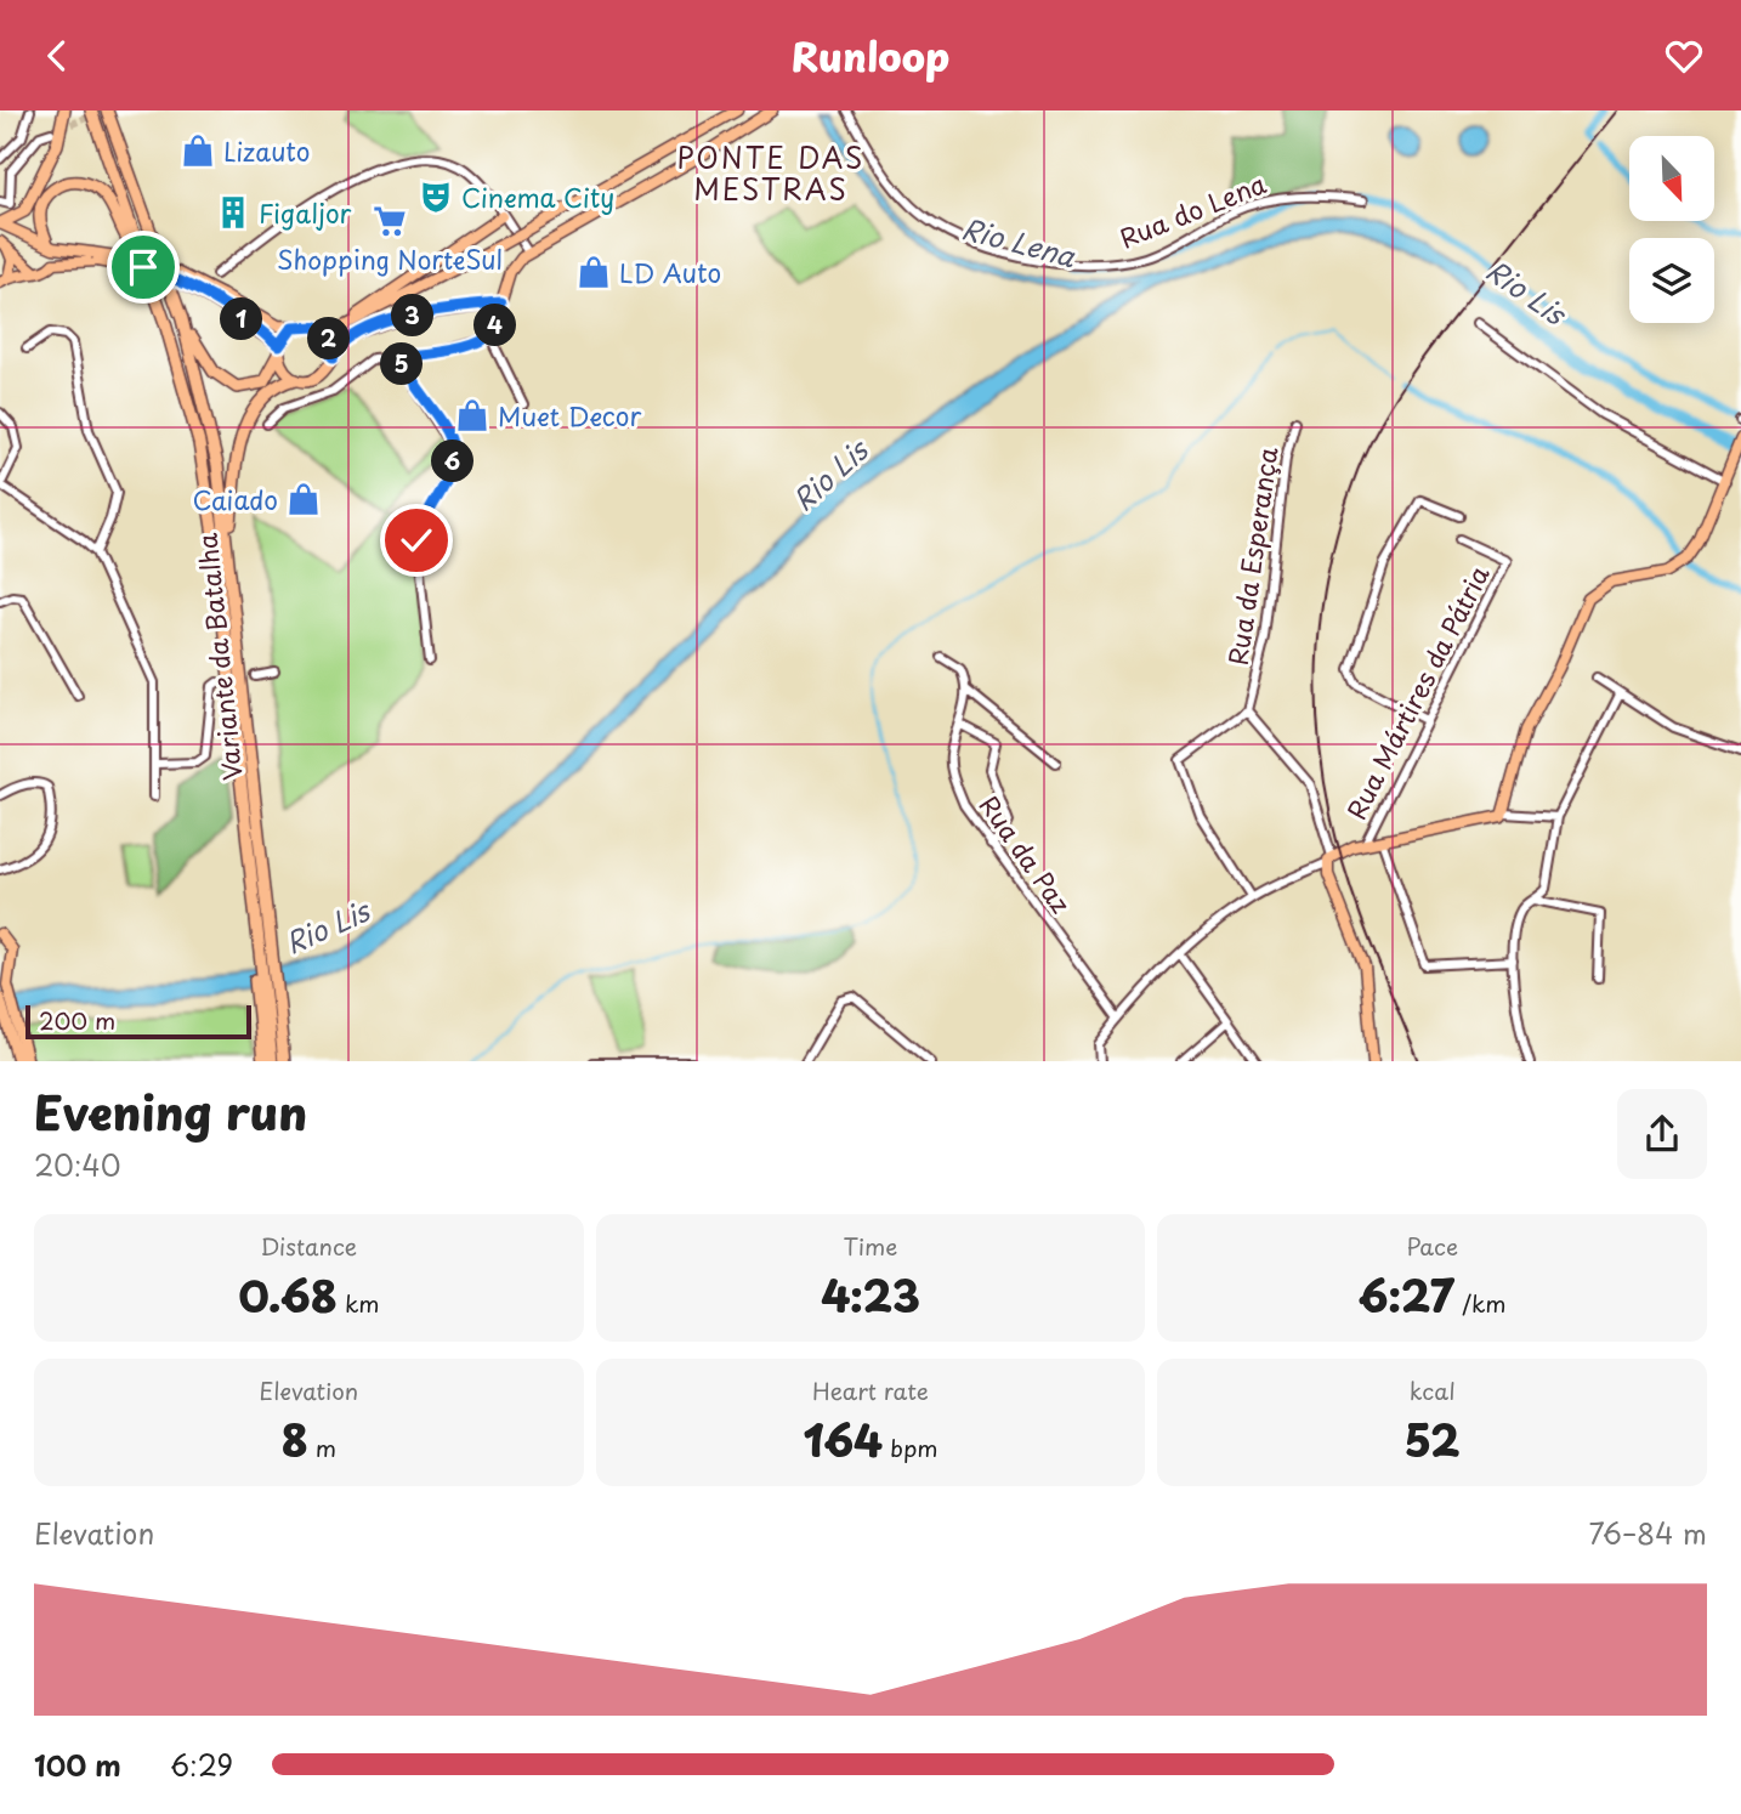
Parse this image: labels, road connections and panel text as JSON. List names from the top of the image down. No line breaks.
{"streets":{"highway":["Variante da Batalha"],"street":["Rua do Lena","Rua da Esperança","Rua Mártires da Pátria","Rua da Paz"]},"districts":["PONTE DAS MESTRAS"],"water":["Rio Lena","Rio Lis"],"places":{"shop":["Lizauto","LD Auto","Muet Decor","Caiado"],"theatre":["Cinema City"],"building":["Figaljor"],"supermarket":["Shopping NorteSul"]},"scale_bar":"200 m","north":"bottom right","page":{"header":"Runloop","pins":["3","1","4","2","5","6"],"scale":"200 m","heading":["Evening run","20:40"],"stats":[["Distance","0.68 km"],["Time","4:23"],["Pace","6:27 /km"],["Elevation","8 m"],["Heart rate","164 bpm"],["kcal","52"]],"chart":["Elevation","76–84 m"],"list":[{"name":"100 m","note":"6:29"}]}}
